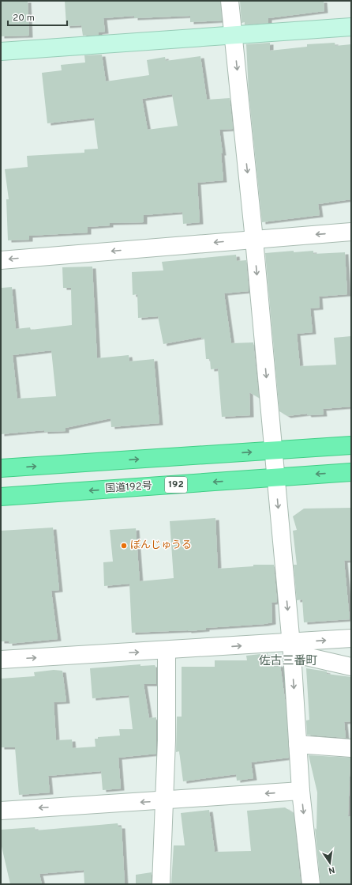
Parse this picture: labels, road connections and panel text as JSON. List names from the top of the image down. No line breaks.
{"streets":{"highway":["192","国道192号"]},"districts":["佐古三番町"],"places":["ぼんじゅうる"],"scale_bar":"20 m","north":"bottom"}
